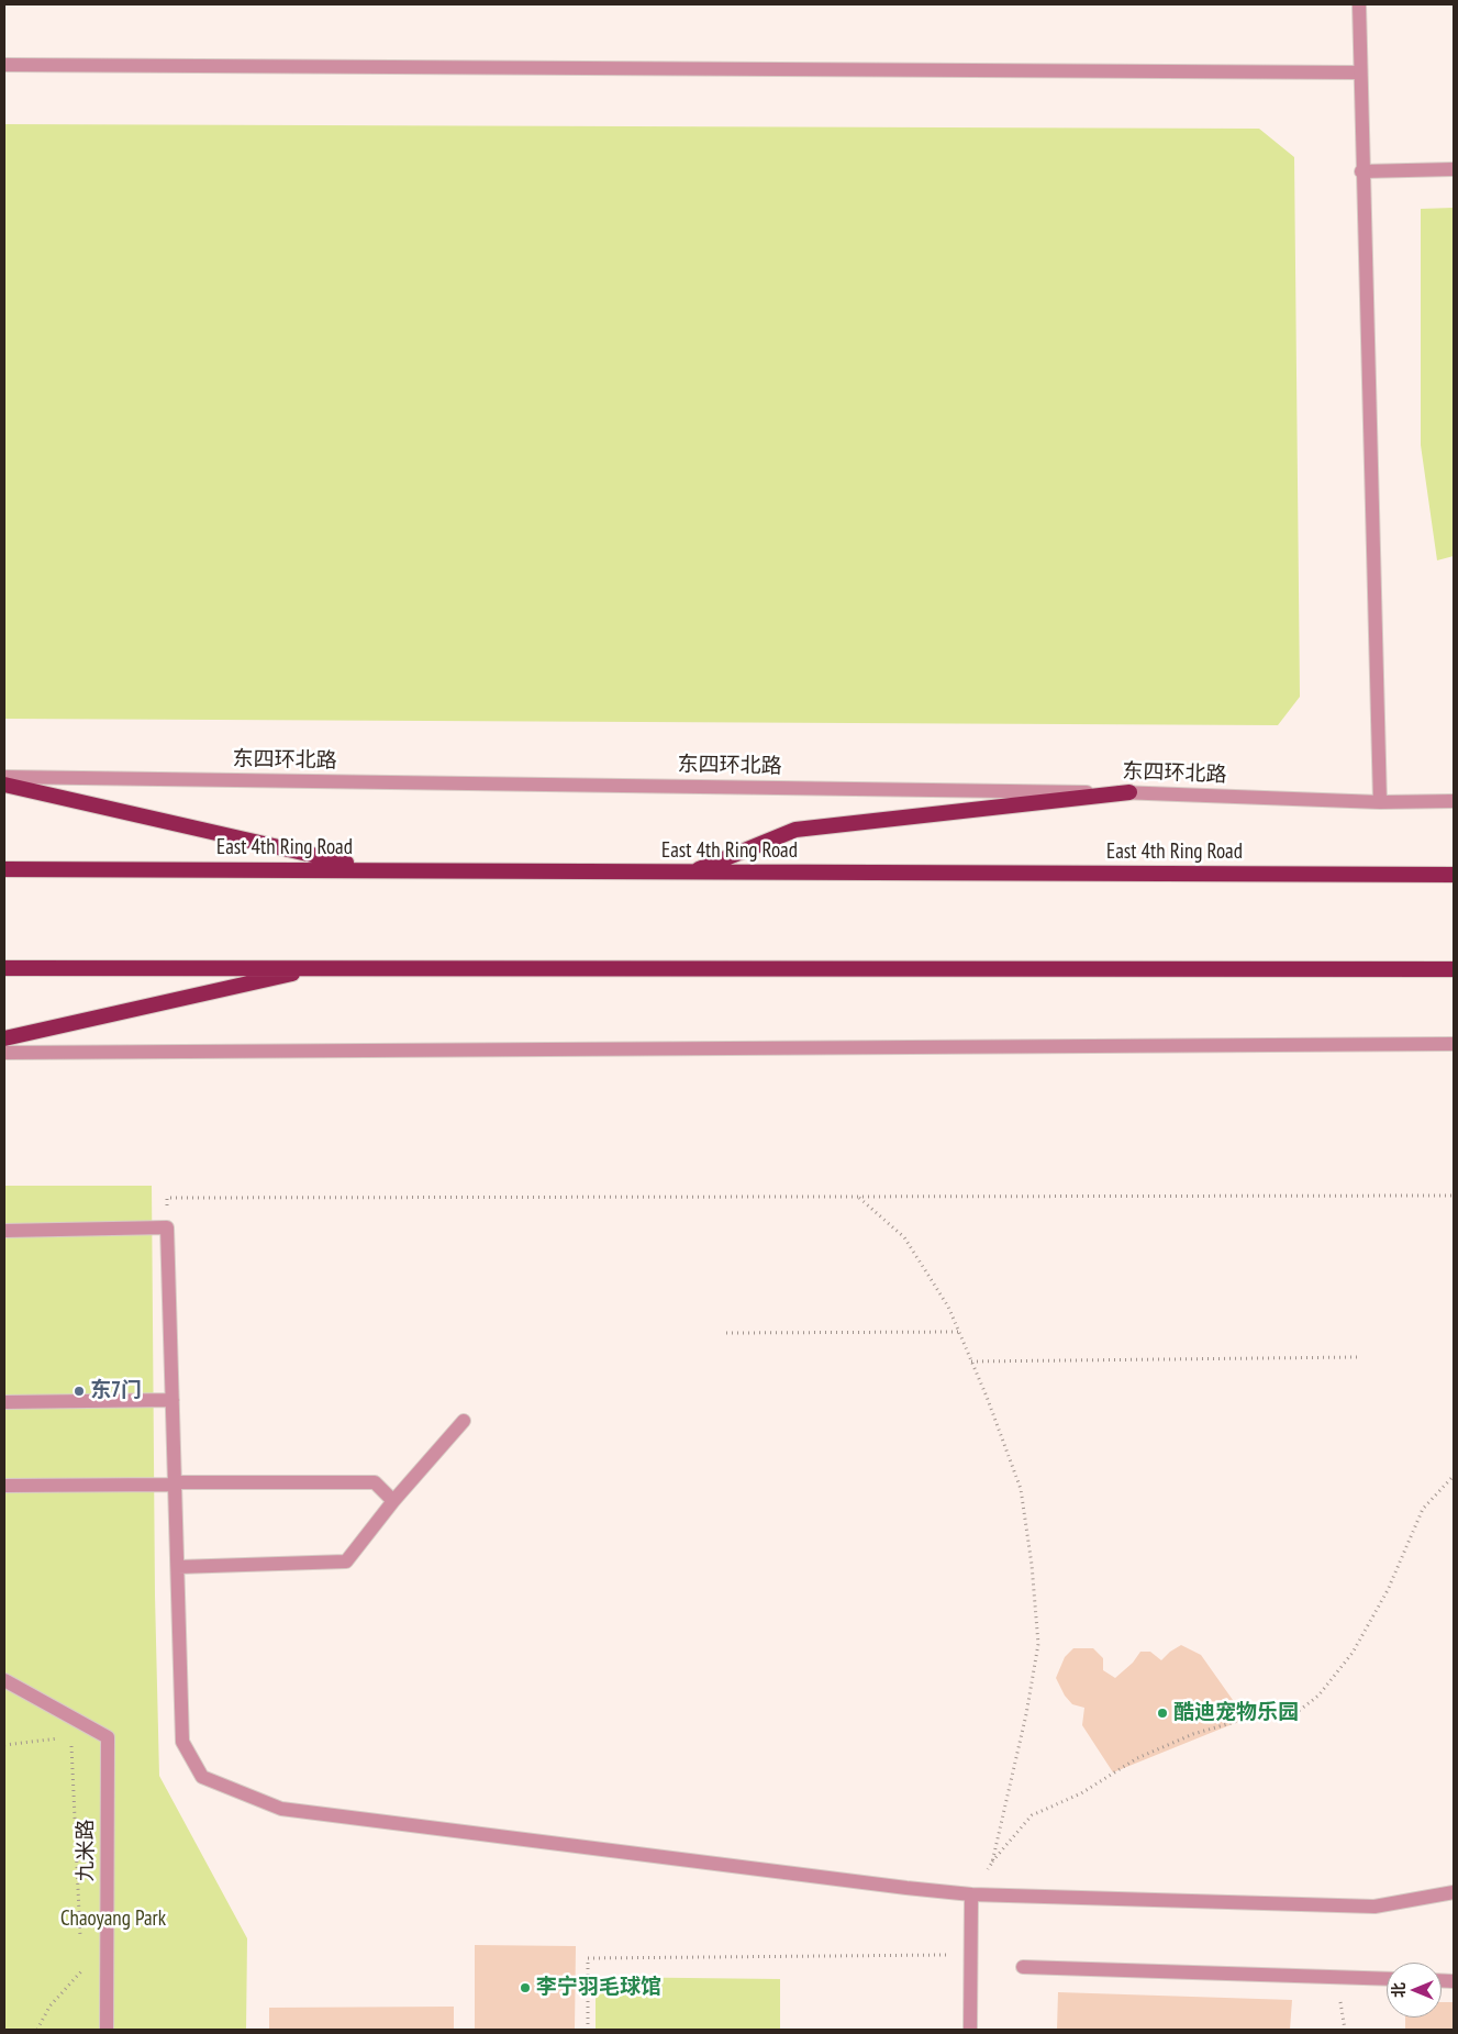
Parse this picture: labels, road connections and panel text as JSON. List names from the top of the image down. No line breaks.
{"streets":{"highway":["East 4th Ring Road"],"street":["东四环北路","九米路"]},"parks":["Chaoyang Park"],"places":["东7门","酷迪宠物乐园","李宁羽毛球馆"],"north":"left"}
